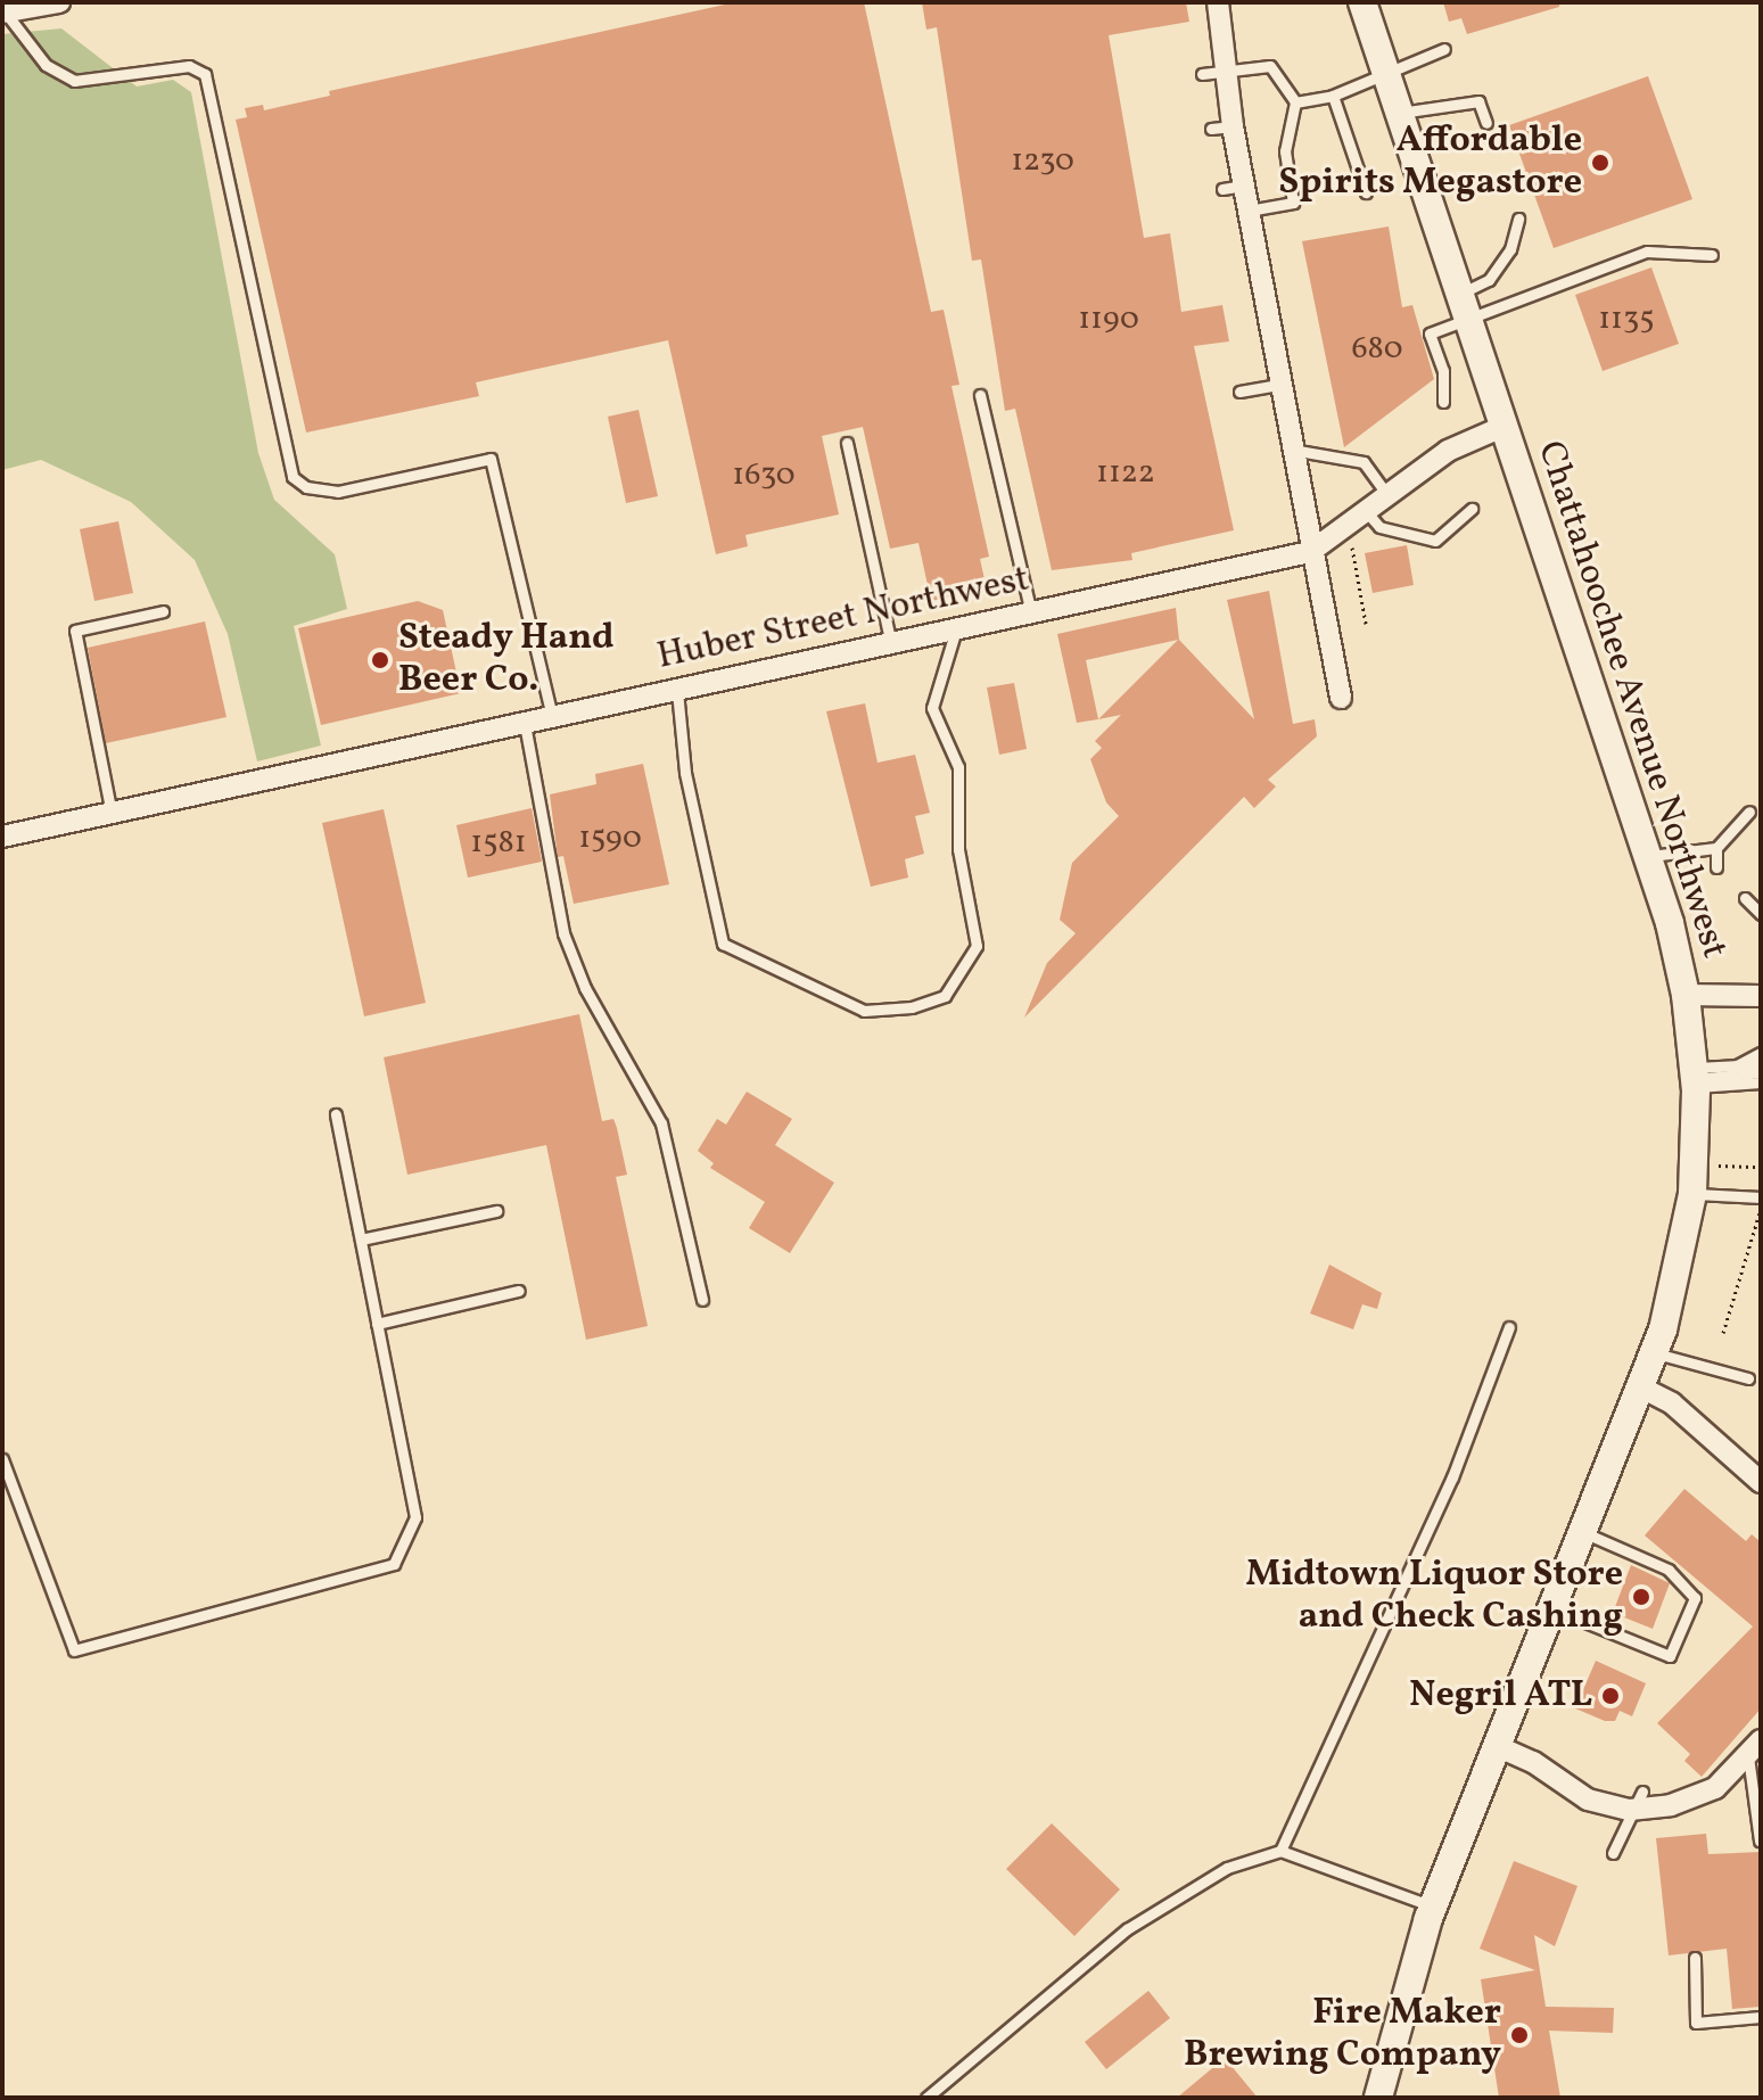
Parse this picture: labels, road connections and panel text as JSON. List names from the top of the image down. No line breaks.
{"streets":{"street":["Huber Street Northwest","Chattahoochee Avenue Northwest"]},"crossings":[["Huber Street Northwest","Chattahoochee Avenue Northwest"]],"places":["Affordable Spirits Megastore","Steady Hand Beer Co.","Midtown Liquor Store and Check Cashing","Negril ATL","Fire Maker Brewing Company"],"house_numbers":["1230","1190","1135","680","1122","1630","1590","1581"]}
